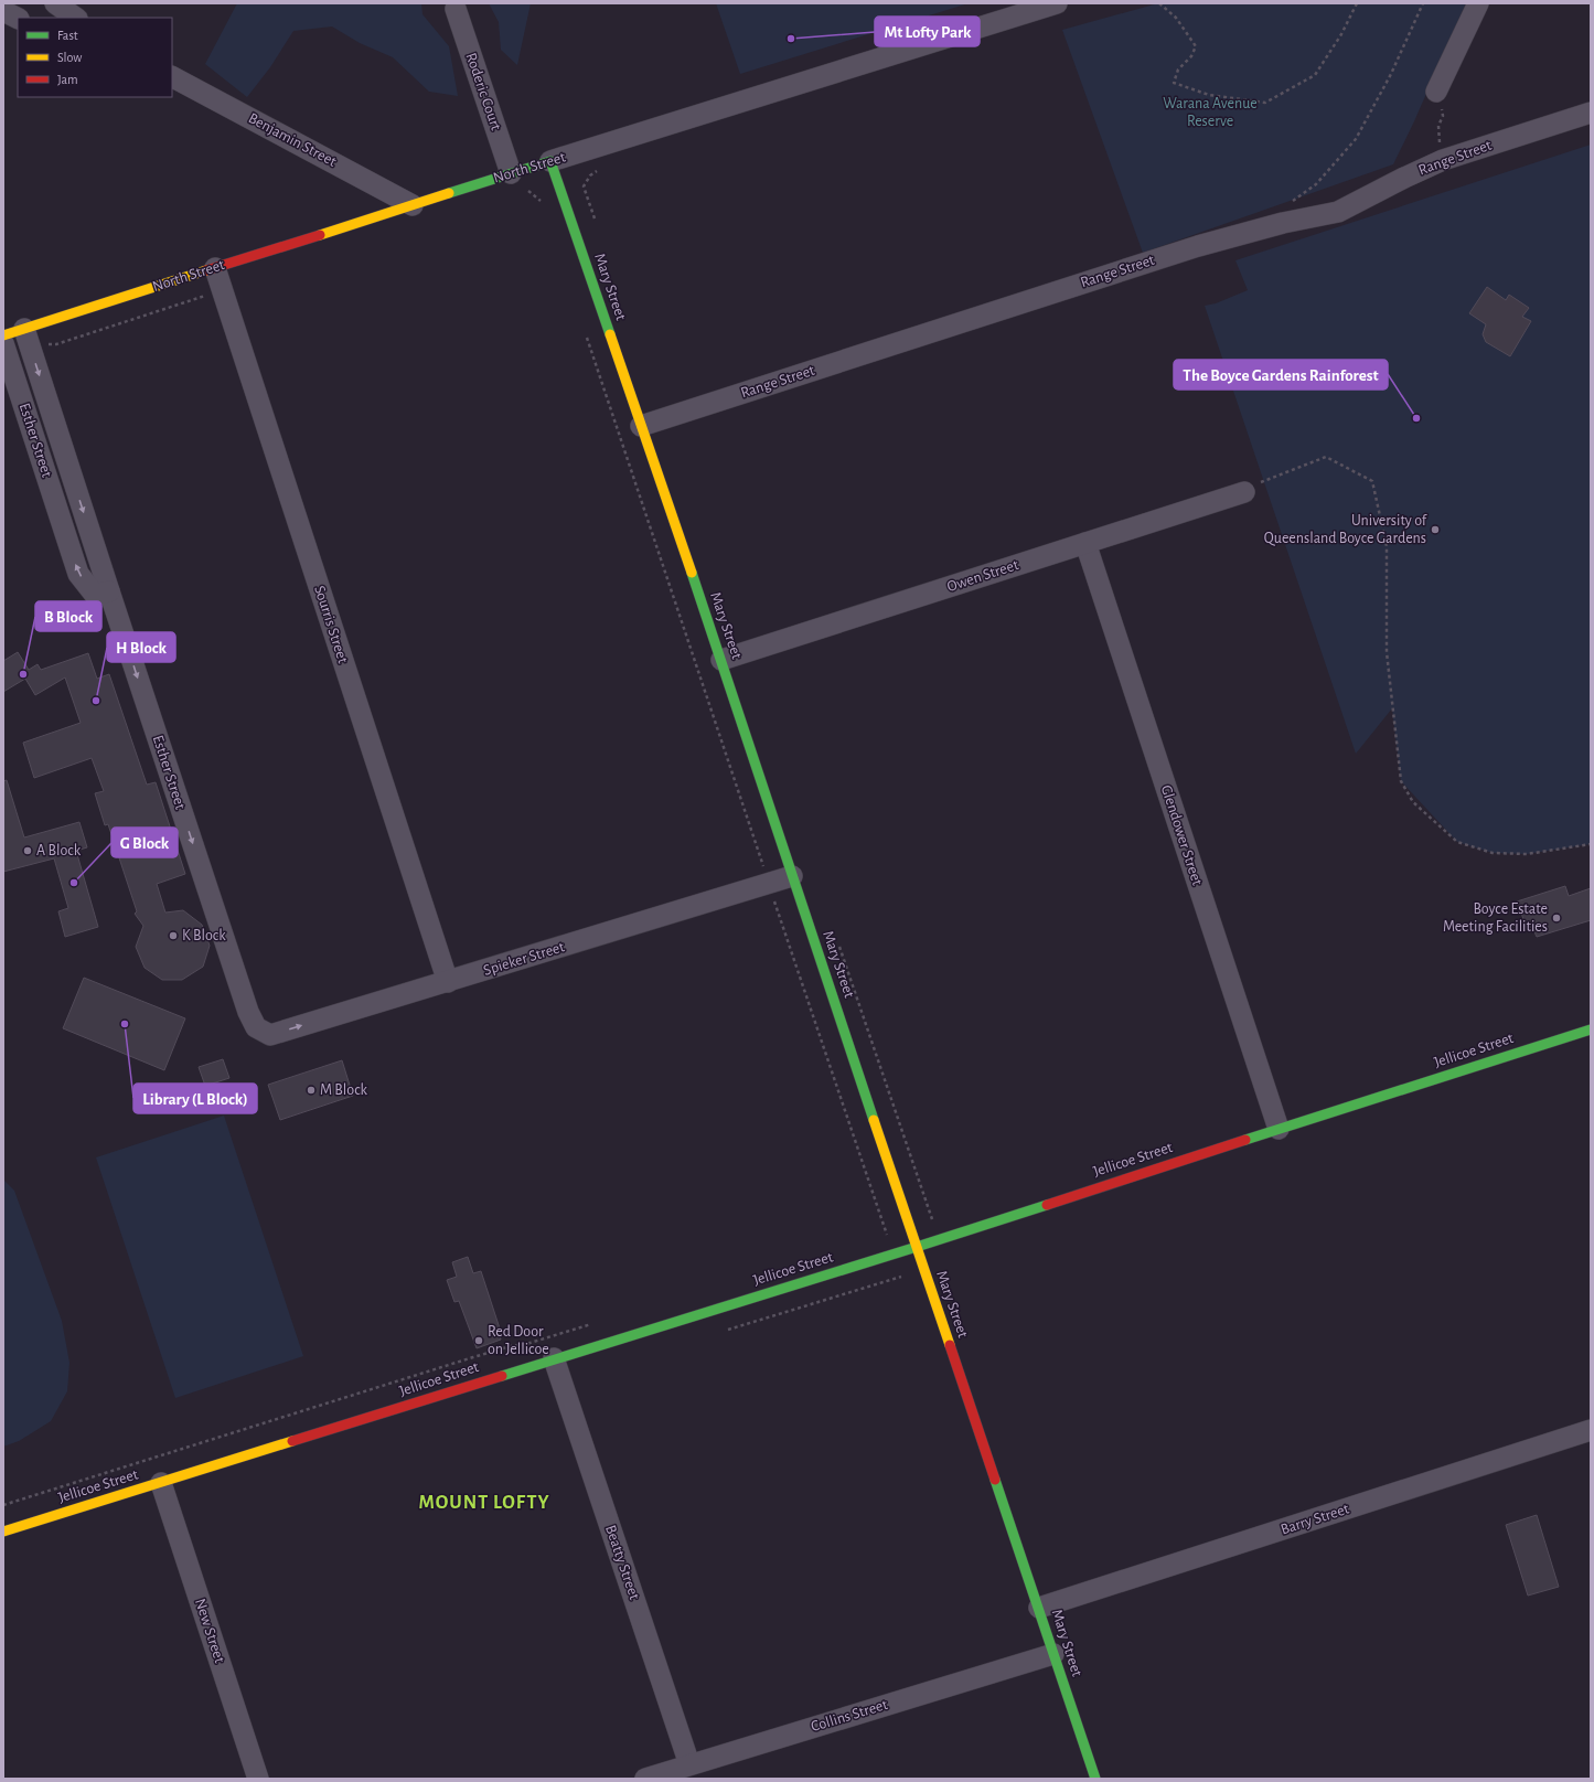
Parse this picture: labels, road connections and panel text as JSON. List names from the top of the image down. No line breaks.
{"streets":{"street":["Roderic Court","Benjamin Street","Range Street","North Street","Mary Street","Esther Street","Owen Street","Sourris Street","Glendower Street","Spieker Street","Jellicoe Street","Barry Street","Beatty Street","New Street","Collins Street"]},"crossings":[["Roderic Court","North Street"],["Benjamin Street","North Street"],["Range Street","Mary Street"],["North Street","Mary Street"],["North Street","Esther Street"],["North Street","Sourris Street"],["Mary Street","Owen Street"],["Mary Street","Spieker Street"],["Mary Street","Jellicoe Street"],["Mary Street","Barry Street"],["Mary Street","Collins Street"],["Esther Street","Spieker Street"],["Owen Street","Glendower Street"],["Sourris Street","Spieker Street"],["Glendower Street","Jellicoe Street"],["Jellicoe Street","Beatty Street"],["Jellicoe Street","New Street"],["Beatty Street","Collins Street"]],"one_way":["Spieker Street"],"districts":["MOUNT LOFTY"],"parks":["Warana Avenue Reserve"],"places":["Mt Lofty Park","The Boyce Gardens Rainforest","University of Queensland Boyce Gardens","B Block","H Block","A Block","G Block","Boyce Estate Meeting Facilities","K Block","Library (L Block)","M Block","Red Door on Jellicoe"],"legend":["Fast","Slow","Jam"]}
